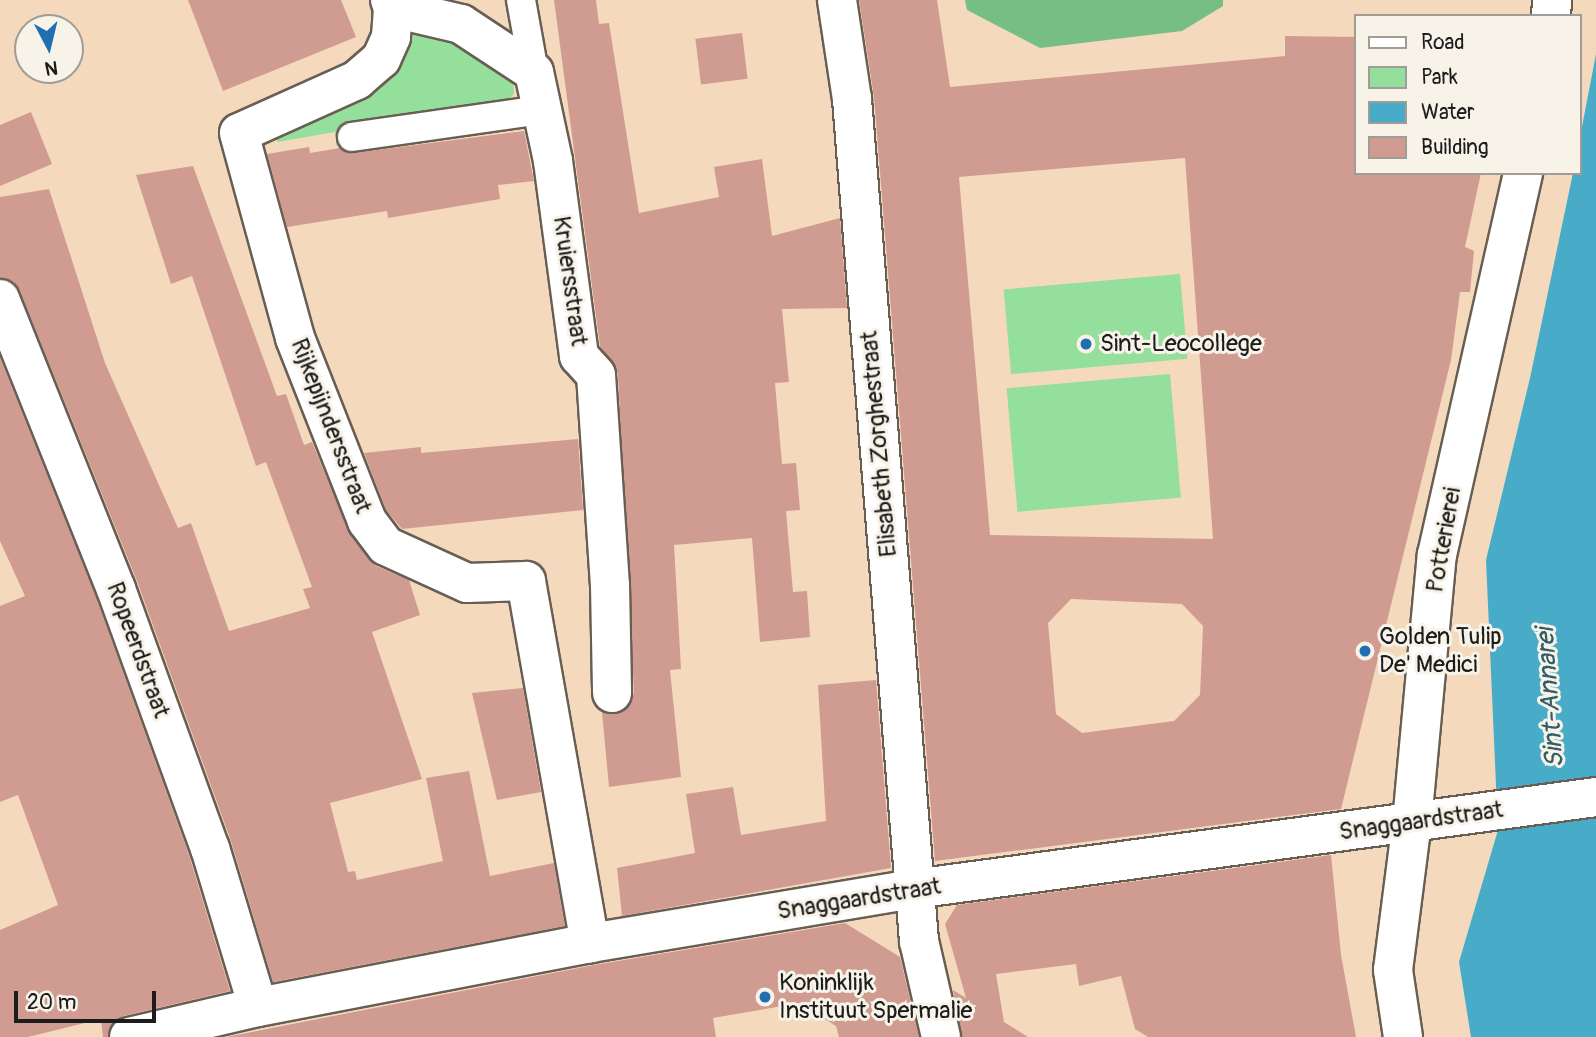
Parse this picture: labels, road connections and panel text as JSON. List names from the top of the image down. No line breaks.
{"streets":{"street":["Kruiersstraat","Rijkepijndersstraat","Elisabeth Zorghestraat","Potterierei","Ropeerdstraat","Snaggaardstraat"]},"crossings":[["Rijkepijndersstraat","Snaggaardstraat"],["Elisabeth Zorghestraat","Snaggaardstraat"],["Potterierei","Snaggaardstraat"],["Ropeerdstraat","Snaggaardstraat"]],"water":["Sint-Annarei"],"places":["Sint-Leocollege","Golden Tulip De' Medici","Koninklijk Instituut Spermalie"],"legend":["Road","Park","Water","Building"],"scale_bar":"20 m","north":"bottom"}
